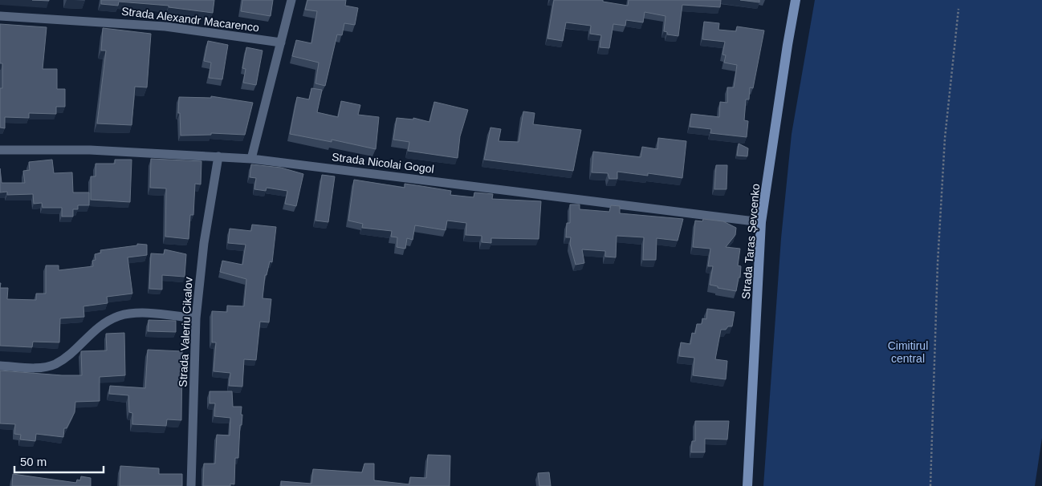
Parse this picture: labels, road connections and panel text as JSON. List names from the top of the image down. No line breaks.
{"streets":{"main road":["Strada Taras Șevcenko"],"street":["Strada Alexandr Macarenco","Strada Nicolai Gogol","Strada Valeriu Cikalov"]},"crossings":[["Strada Nicolai Gogol","Strada Taras Șevcenko"],["Strada Nicolai Gogol","Strada Valeriu Cikalov"]],"parks":["Cimitirul central"],"scale_bar":"50 m"}
